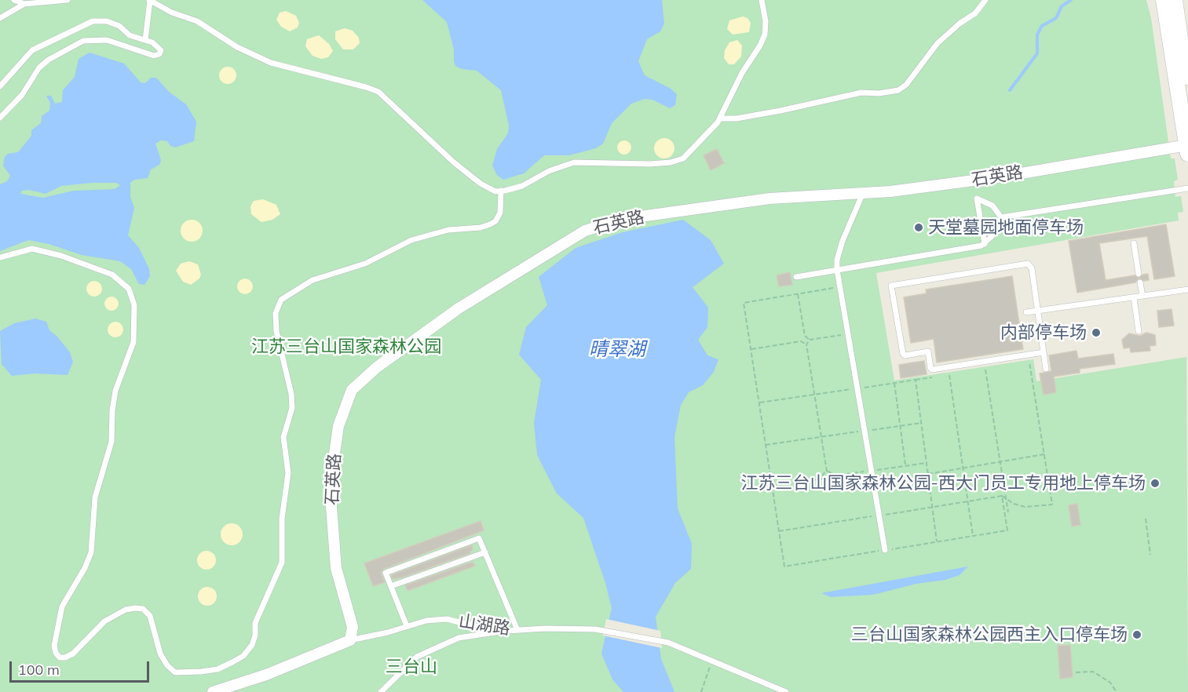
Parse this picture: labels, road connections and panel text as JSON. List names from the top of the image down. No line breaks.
{"streets":{"street":["石英路","山湖路"]},"crossings":[["石英路","山湖路"]],"water":["晴翠湖"],"parks":["江苏三台山国家森林公园","三台山"],"places":["天堂墓园地面停车场","内部停车场","江苏三台山国家森林公园-西大门员工专用地上停车场","三台山国家森林公园西主入口停车场"],"scale_bar":"100 m"}
